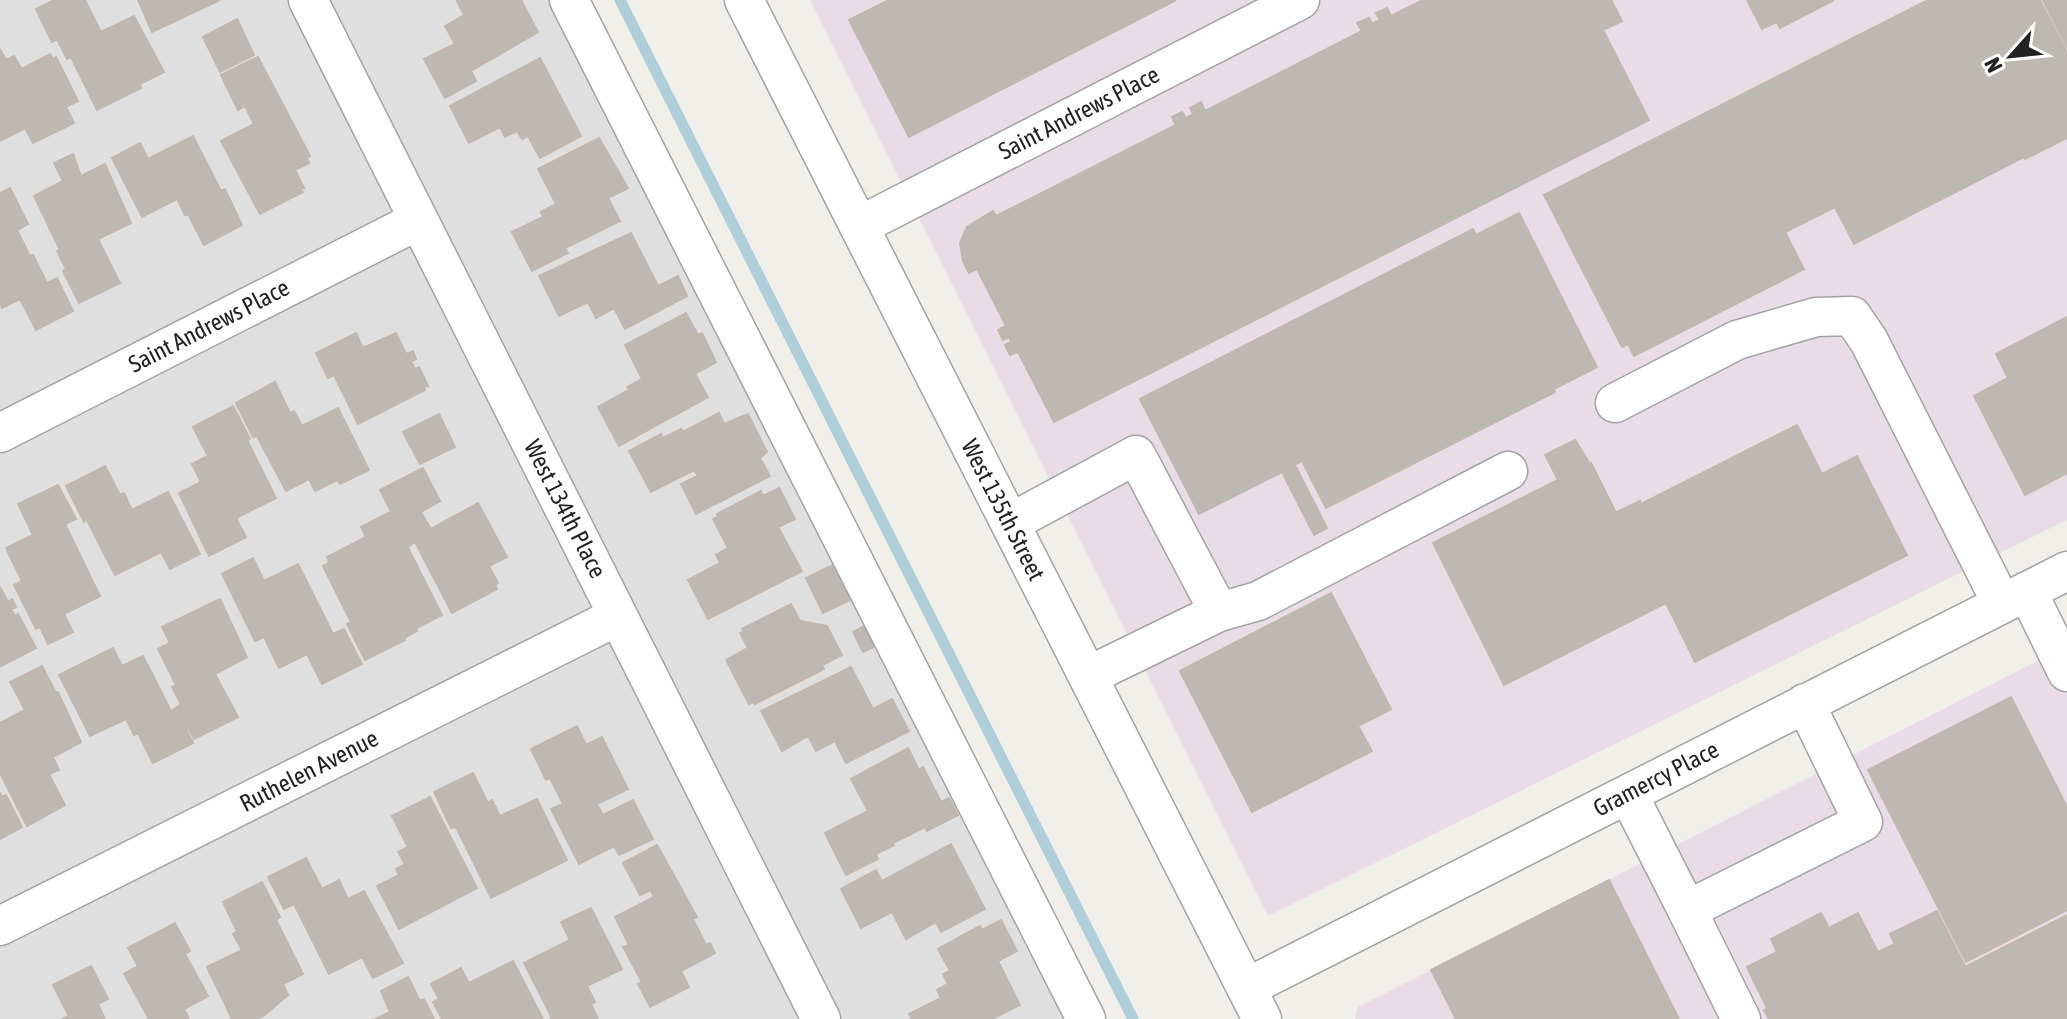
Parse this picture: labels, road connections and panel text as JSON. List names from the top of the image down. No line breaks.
{"streets":{"street":["Saint Andrews Place","West 134th Place","West 135th Street","Ruthelen Avenue","Gramercy Place"]},"crossings":[["Saint Andrews Place","West 134th Place"],["Saint Andrews Place","West 135th Street"],["West 134th Place","Ruthelen Avenue"],["West 135th Street","Gramercy Place"]],"north":"bottom left"}
